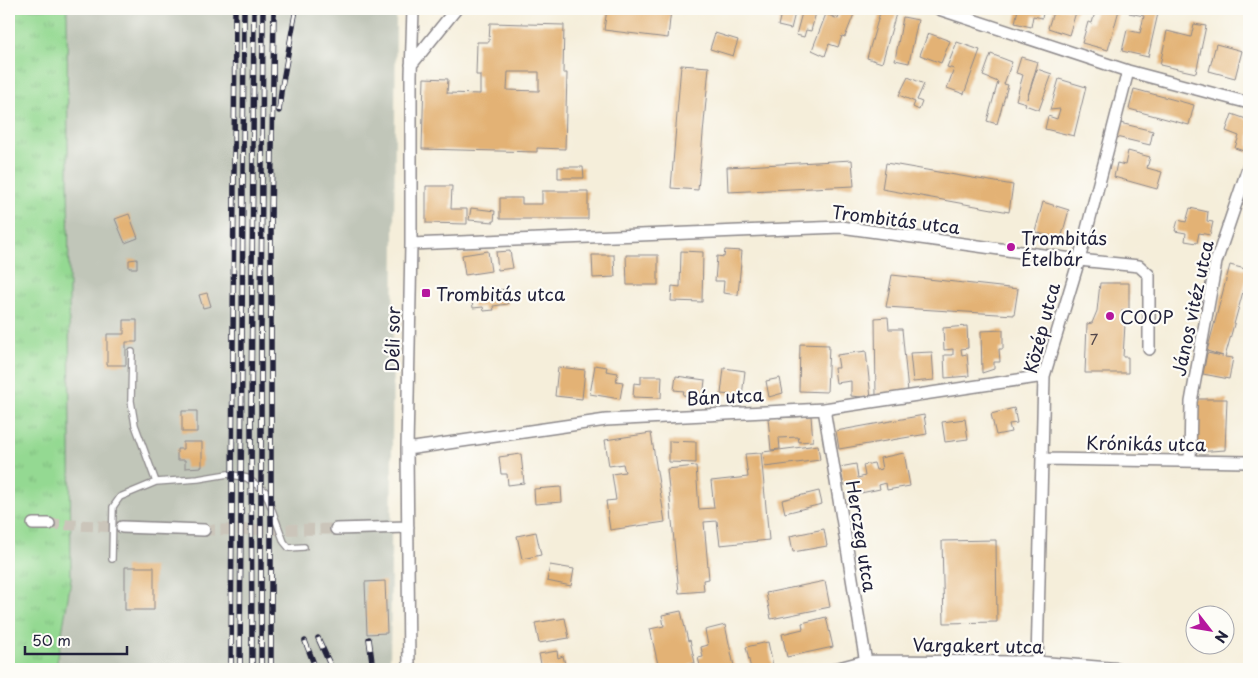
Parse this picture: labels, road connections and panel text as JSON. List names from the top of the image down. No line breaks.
{"streets":{"street":["Trombitás utca","János vitéz utca","Közép utca","Déli sor","Bán utca","Krónikás utca","Herczeg utca","Vargakert utca"]},"crossings":[["Trombitás utca","Közép utca"],["Trombitás utca","Déli sor"],["János vitéz utca","Krónikás utca"],["Közép utca","Bán utca"],["Közép utca","Krónikás utca"],["Közép utca","Vargakert utca"],["Déli sor","Bán utca"],["Bán utca","Herczeg utca"],["Herczeg utca","Vargakert utca"]],"places":{"other":["Trombitás Ételbár","COOP"],"transit":["Trombitás utca"]},"house_numbers":["7"],"scale_bar":"50 m","north":"bottom right"}
